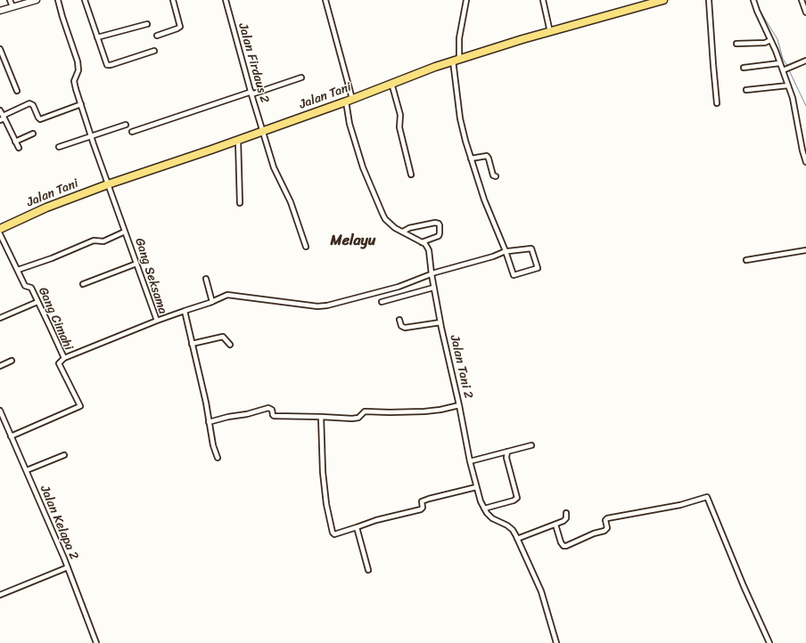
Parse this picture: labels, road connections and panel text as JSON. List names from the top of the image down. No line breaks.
{"streets":{"highway":["Jalan Tani"],"street":["Jalan Firdaus 2","Gang Seksama","Gang Cimahi","Jalan Tani 2","Jalan Kelapa 2"]},"crossings":[["Jalan Firdaus 2","Jalan Tani"],["Jalan Tani","Gang Seksama"],["Gang Seksama","Gang Cimahi"],["Gang Cimahi","Jalan Kelapa 2"]],"districts":["Melayu"]}
